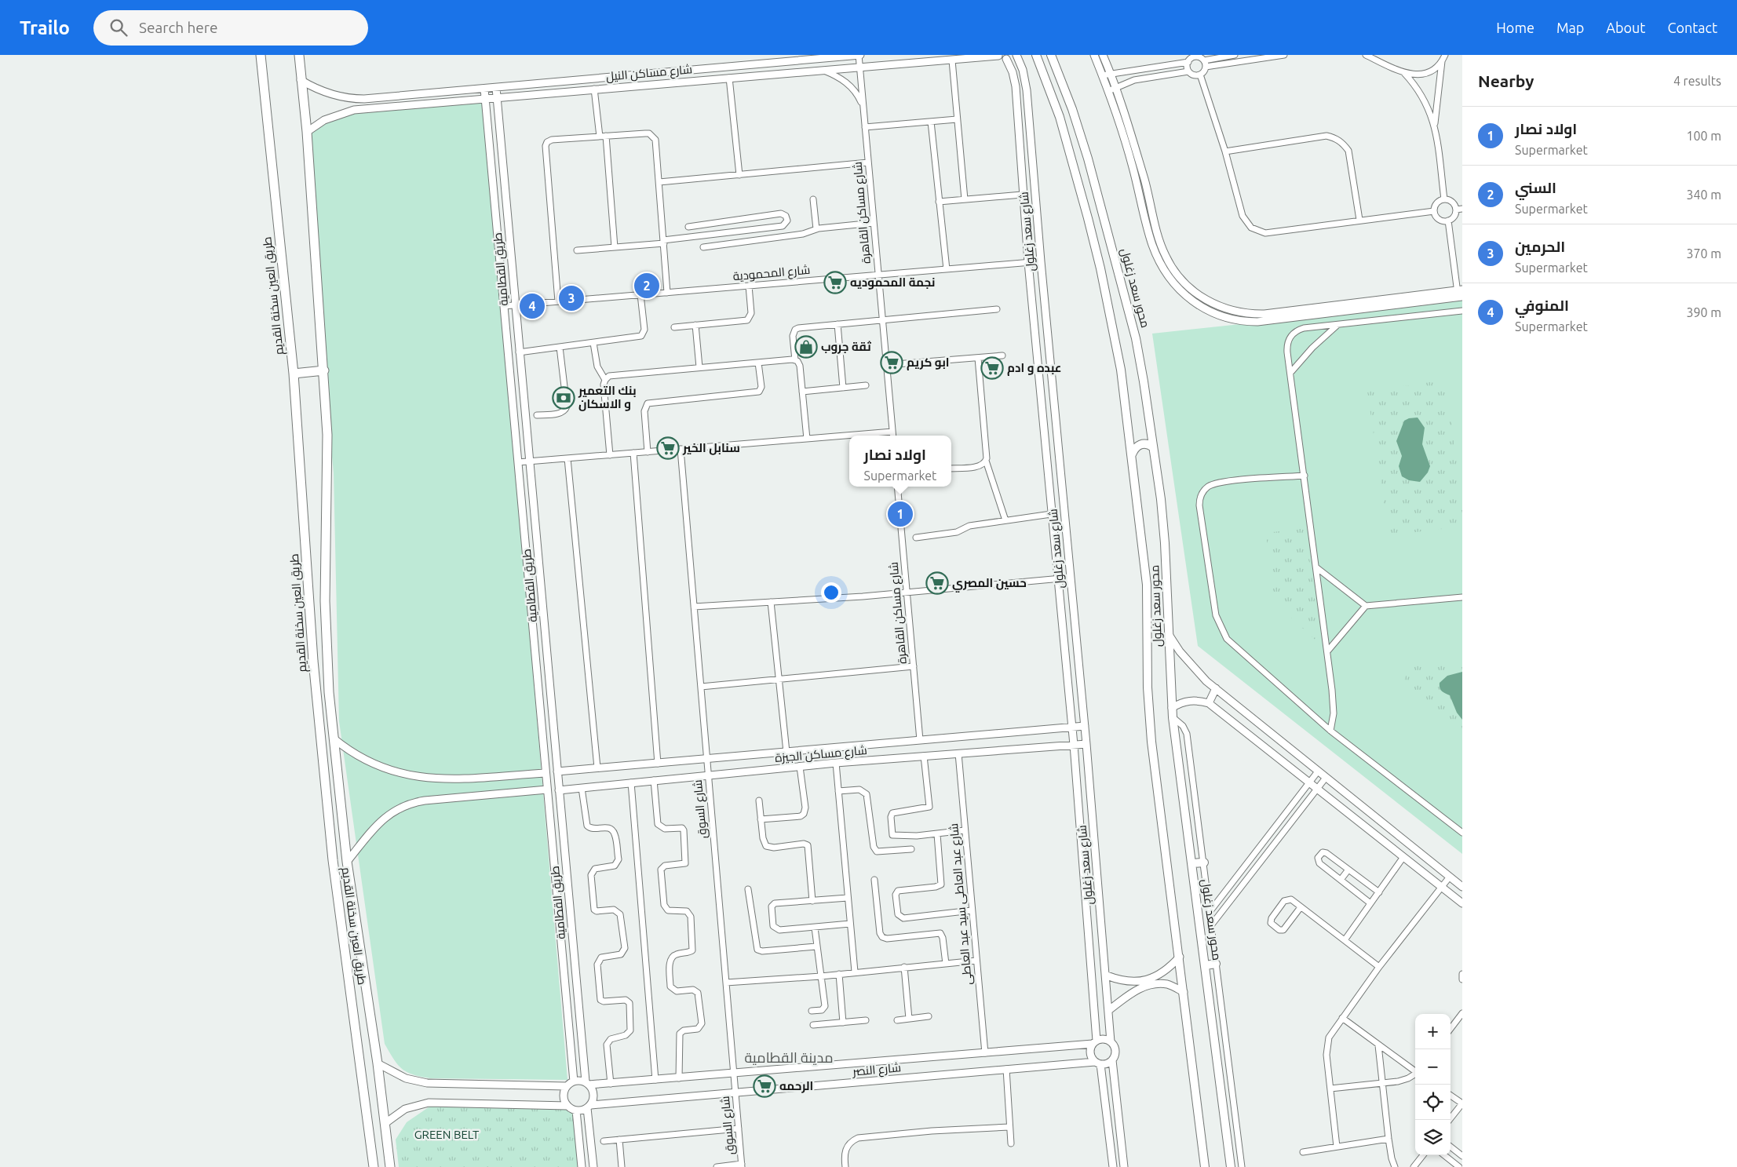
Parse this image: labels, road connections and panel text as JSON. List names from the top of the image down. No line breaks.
{"streets":{"main road":["محور سعد زغلول","طريق العين سخنة القديم"],"street":["شارع مساكن النيل","شارع مساكن القاهرة","شارع سعد زغلول","طريق القطامية","شارع المحمودية","شارع مساكن الجيزة","شارع السوق","شارع عبد العاطى سيد عبد العاطى","شارع النصر"]},"crossings":[["شارع مساكن النيل","شارع مساكن القاهرة"],["شارع مساكن النيل","طريق القطامية"],["شارع مساكن النيل","طريق العين سخنة القديم"],["شارع مساكن القاهرة","شارع المحمودية"],["شارع مساكن القاهرة","شارع مساكن الجيزة"],["شارع سعد زغلول","شارع المحمودية"],["شارع سعد زغلول","شارع مساكن الجيزة"],["شارع سعد زغلول","شارع النصر"],["طريق القطامية","شارع المحمودية"],["طريق القطامية","شارع مساكن الجيزة"],["طريق القطامية","شارع النصر"],["شارع مساكن الجيزة","شارع السوق"],["شارع مساكن الجيزة","شارع عبد العاطى سيد عبد العاطى"],["شارع السوق","شارع النصر"],["شارع عبد العاطى سيد عبد العاطى","شارع النصر"]],"districts":["مدينة القطامية"],"parks":["GREEN BELT"],"places":{"supermarket":["نجمة المحموديه","ابو كريم","عبده و ادم","سنابل الخير","حسين المصري","الرحمه"],"shop":["ثقة جروب"],"bank":["بنك التعمير و الاسكان"]},"page":{"header":"Trailo","search":"Search here","nav":["Home","Map","About","Contact"],"heading":["Nearby","4 results"],"list":[{"mark":"1","name":"اولاد نصار","note":"Supermarket","value":"100 m"},{"mark":"2","name":"السني","note":"Supermarket","value":"340 m"},{"mark":"3","name":"الحرمين","note":"Supermarket","value":"370 m"},{"mark":"4","name":"المنوفي","note":"Supermarket","value":"390 m"}],"pins":["2","3","4","1"],"popup":["اولاد نصار","Supermarket"],"map_buttons":["+","−"]}}
